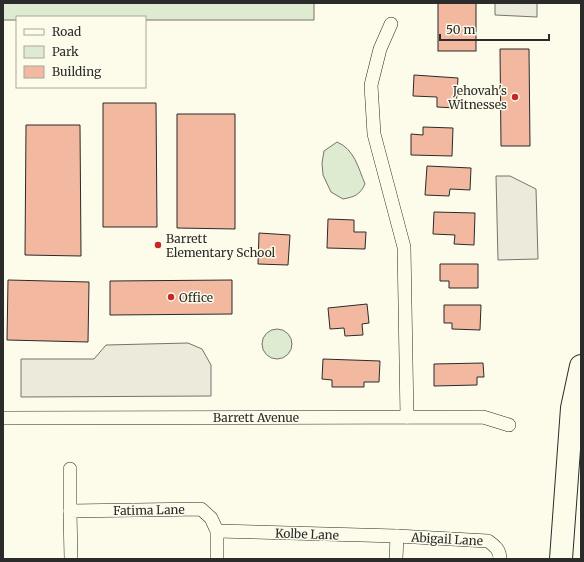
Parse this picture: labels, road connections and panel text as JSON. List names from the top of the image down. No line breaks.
{"streets":{"street":["Barrett Avenue","Fatima Lane","Kolbe Lane","Abigail Lane"]},"crossings":[["Fatima Lane","Kolbe Lane"],["Kolbe Lane","Abigail Lane"]],"places":["Jehovah's Witnesses","Barrett Elementary School","Office"],"legend":["Road","Park","Building"],"scale_bar":"50 m"}
